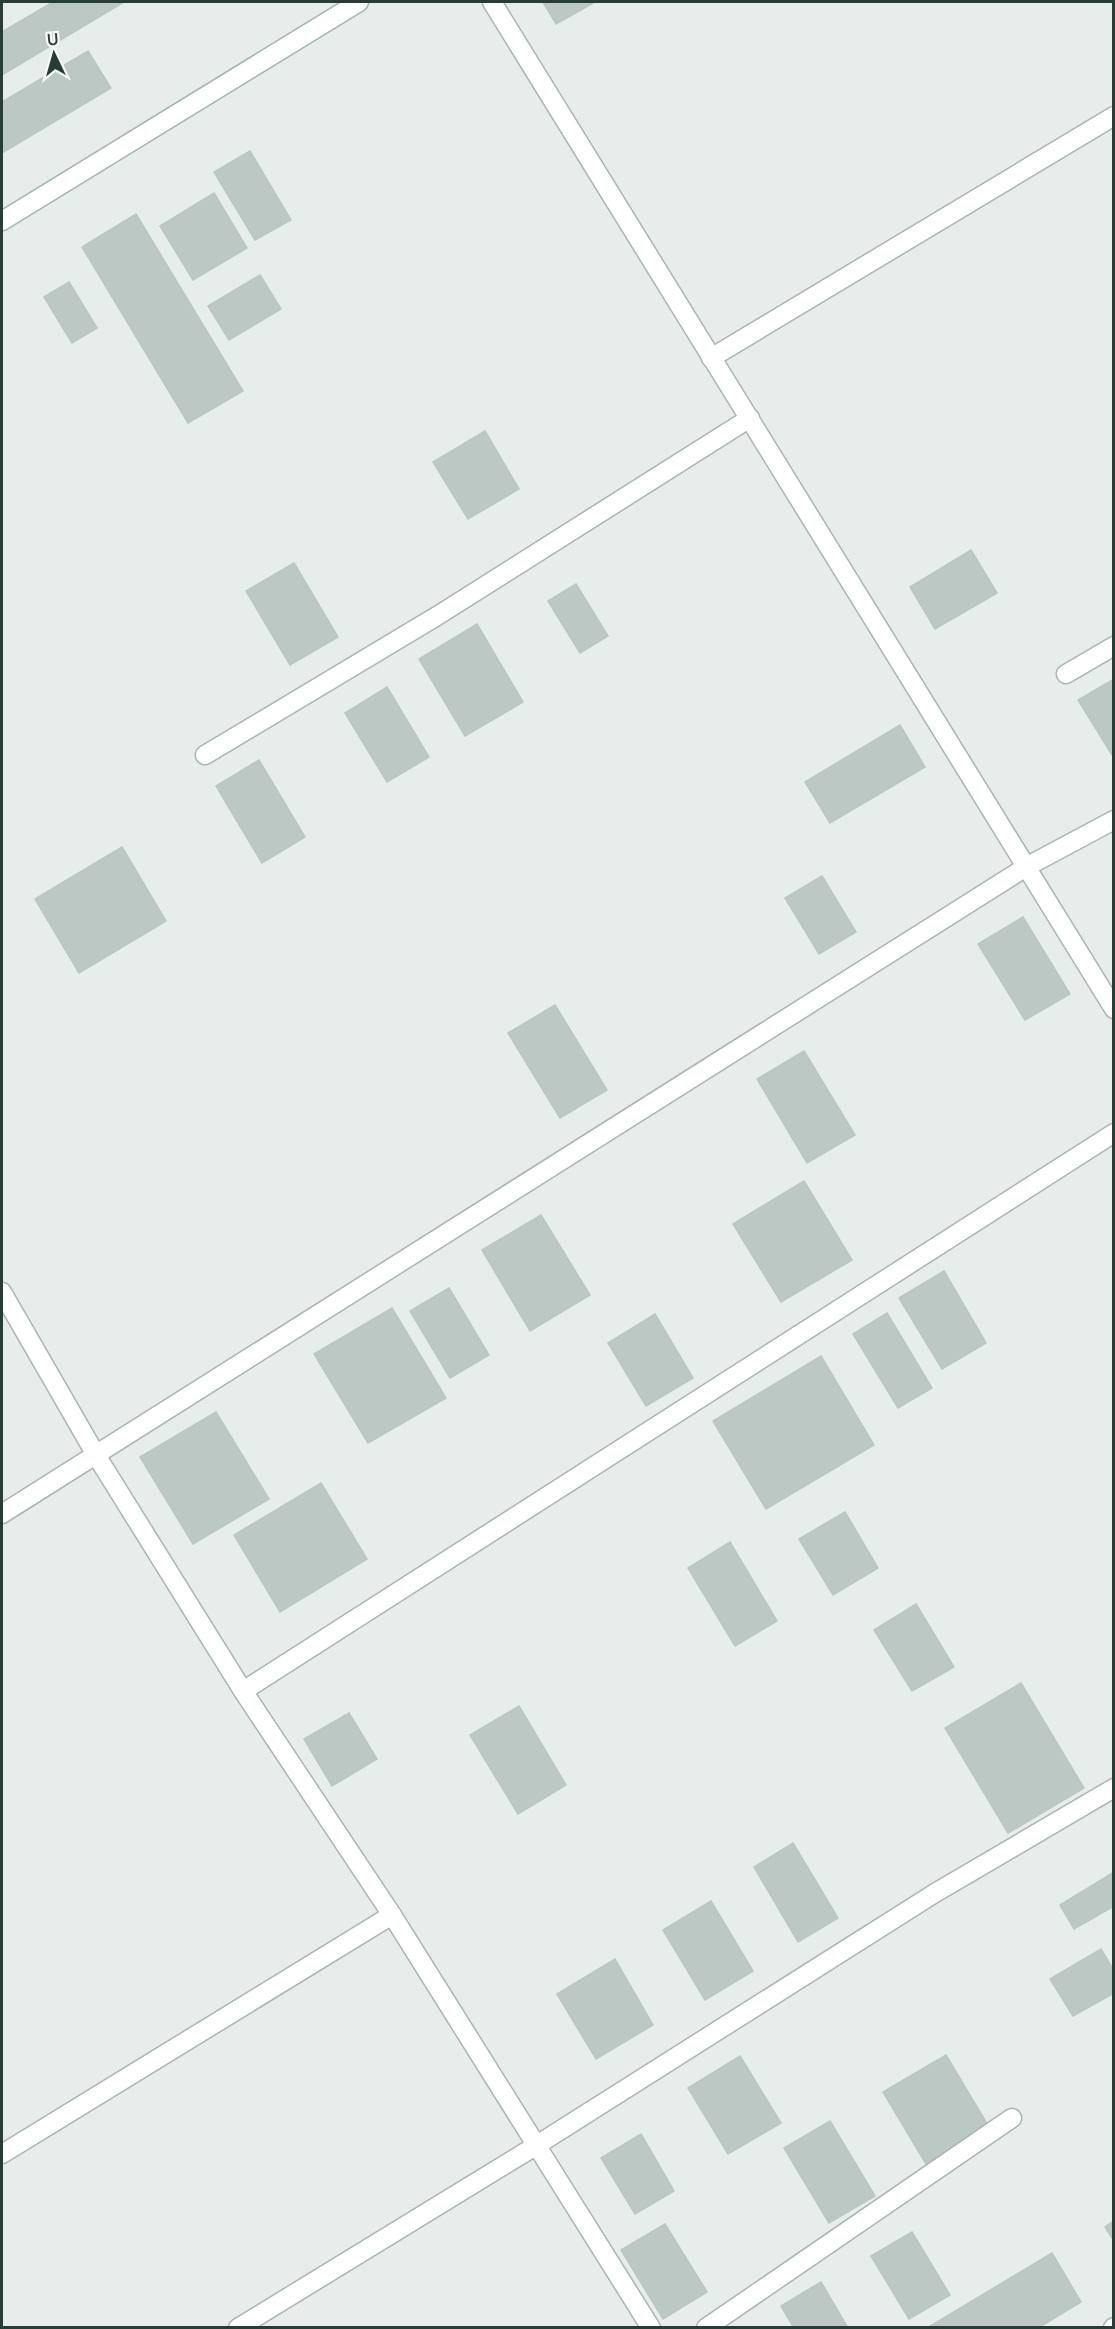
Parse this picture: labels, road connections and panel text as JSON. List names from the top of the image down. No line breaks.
{"north":"top"}
